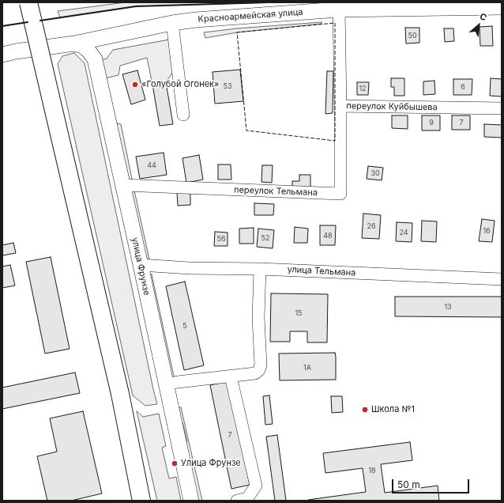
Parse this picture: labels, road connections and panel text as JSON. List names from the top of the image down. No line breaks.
{"streets":{"main road":["Красноармейская улица","улица Фрунзе"],"street":["переулок Куйбышева","переулок Тельмана","улица Тельмана"]},"crossings":[["Красноармейская улица","переулок Куйбышева"],["Красноармейская улица","улица Фрунзе"],["переулок Куйбышева","переулок Тельмана"],["переулок Тельмана","улица Фрунзе"],["улица Фрунзе","улица Тельмана"]],"places":["«Голубой Огонек»","Школа №1","Улица Фрунзе"],"house_numbers":["50","53","6","12","9","7","44","30","26","16","24","48","52","56","13","15","5","1А","7","18"],"scale_bar":"50 m","north":"top right"}
